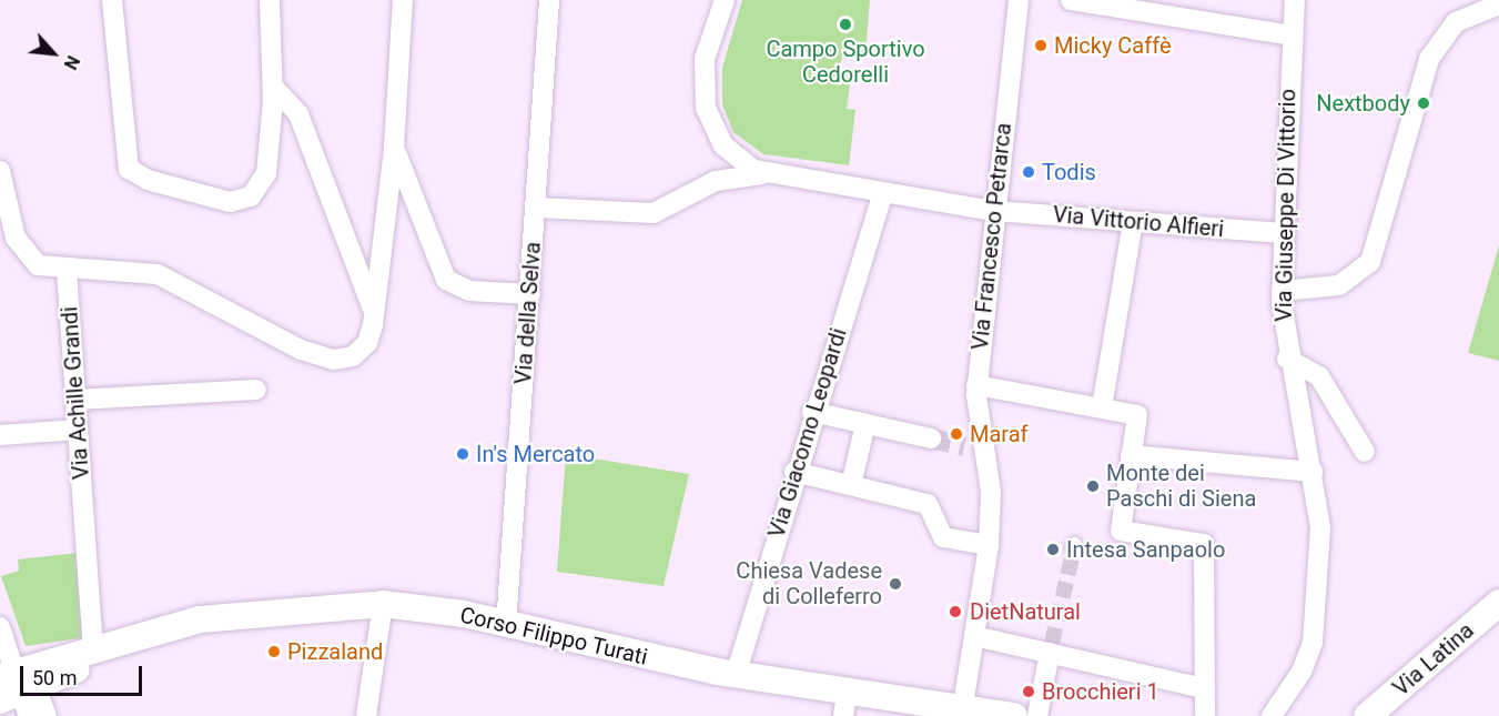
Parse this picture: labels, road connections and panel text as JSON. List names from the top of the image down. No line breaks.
{"streets":{"main road":["Corso Filippo Turati","Via Latina"],"street":["Via Giuseppe Di Vittorio","Via Vittorio Alfieri","Via Francesco Petrarca","Via della Selva","Via Achille Grandi","Via Giacomo Leopardi"]},"crossings":[["Via Giuseppe Di Vittorio","Via Vittorio Alfieri"],["Via Vittorio Alfieri","Via Francesco Petrarca"],["Via Vittorio Alfieri","Via Giacomo Leopardi"],["Via Francesco Petrarca","Corso Filippo Turati"],["Via della Selva","Corso Filippo Turati"],["Via Achille Grandi","Corso Filippo Turati"],["Via Giacomo Leopardi","Corso Filippo Turati"]],"places":["Campo Sportivo Cedorelli","Micky Caffè","Nextbody","Todis","Maraf","In's Mercato","Monte dei Paschi di Siena","Intesa Sanpaolo","Chiesa Vadese di Colleferro","DietNatural","Pizzaland","Brocchieri 1"],"scale_bar":"50 m","north":"bottom right"}
